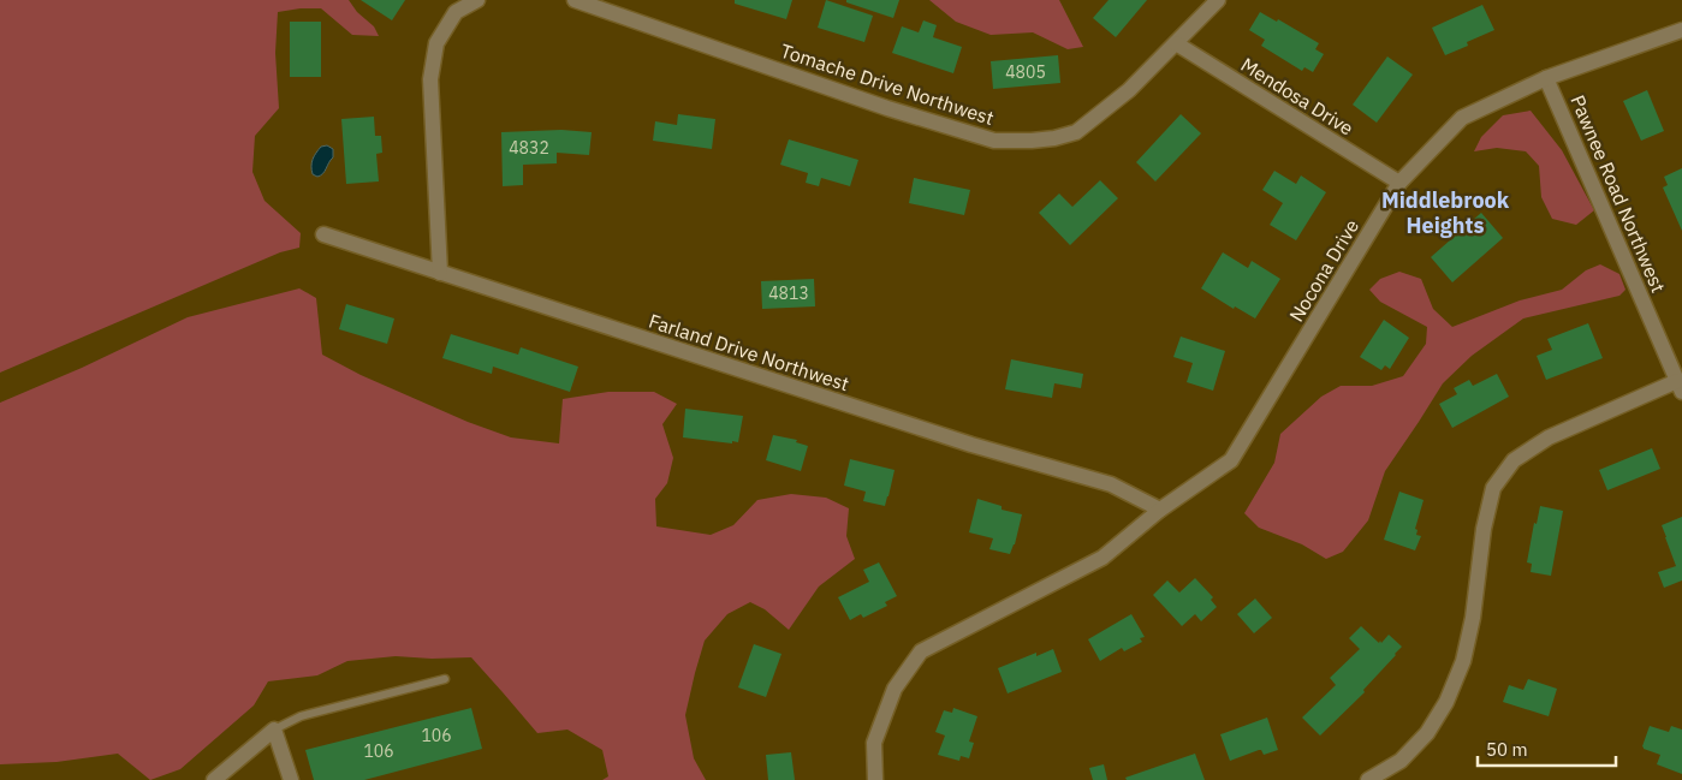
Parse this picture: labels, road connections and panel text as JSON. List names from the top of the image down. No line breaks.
{"streets":{"street":["Tomache Drive Northwest","Mendosa Drive","Pawnee Road Northwest","Nocona Drive","Farland Drive Northwest"]},"crossings":[["Tomache Drive Northwest","Mendosa Drive"],["Mendosa Drive","Nocona Drive"],["Pawnee Road Northwest","Nocona Drive"],["Nocona Drive","Farland Drive Northwest"]],"districts":["Middlebrook Heights"],"house_numbers":["4805","4832","4813","106","106"],"scale_bar":"50 m"}
